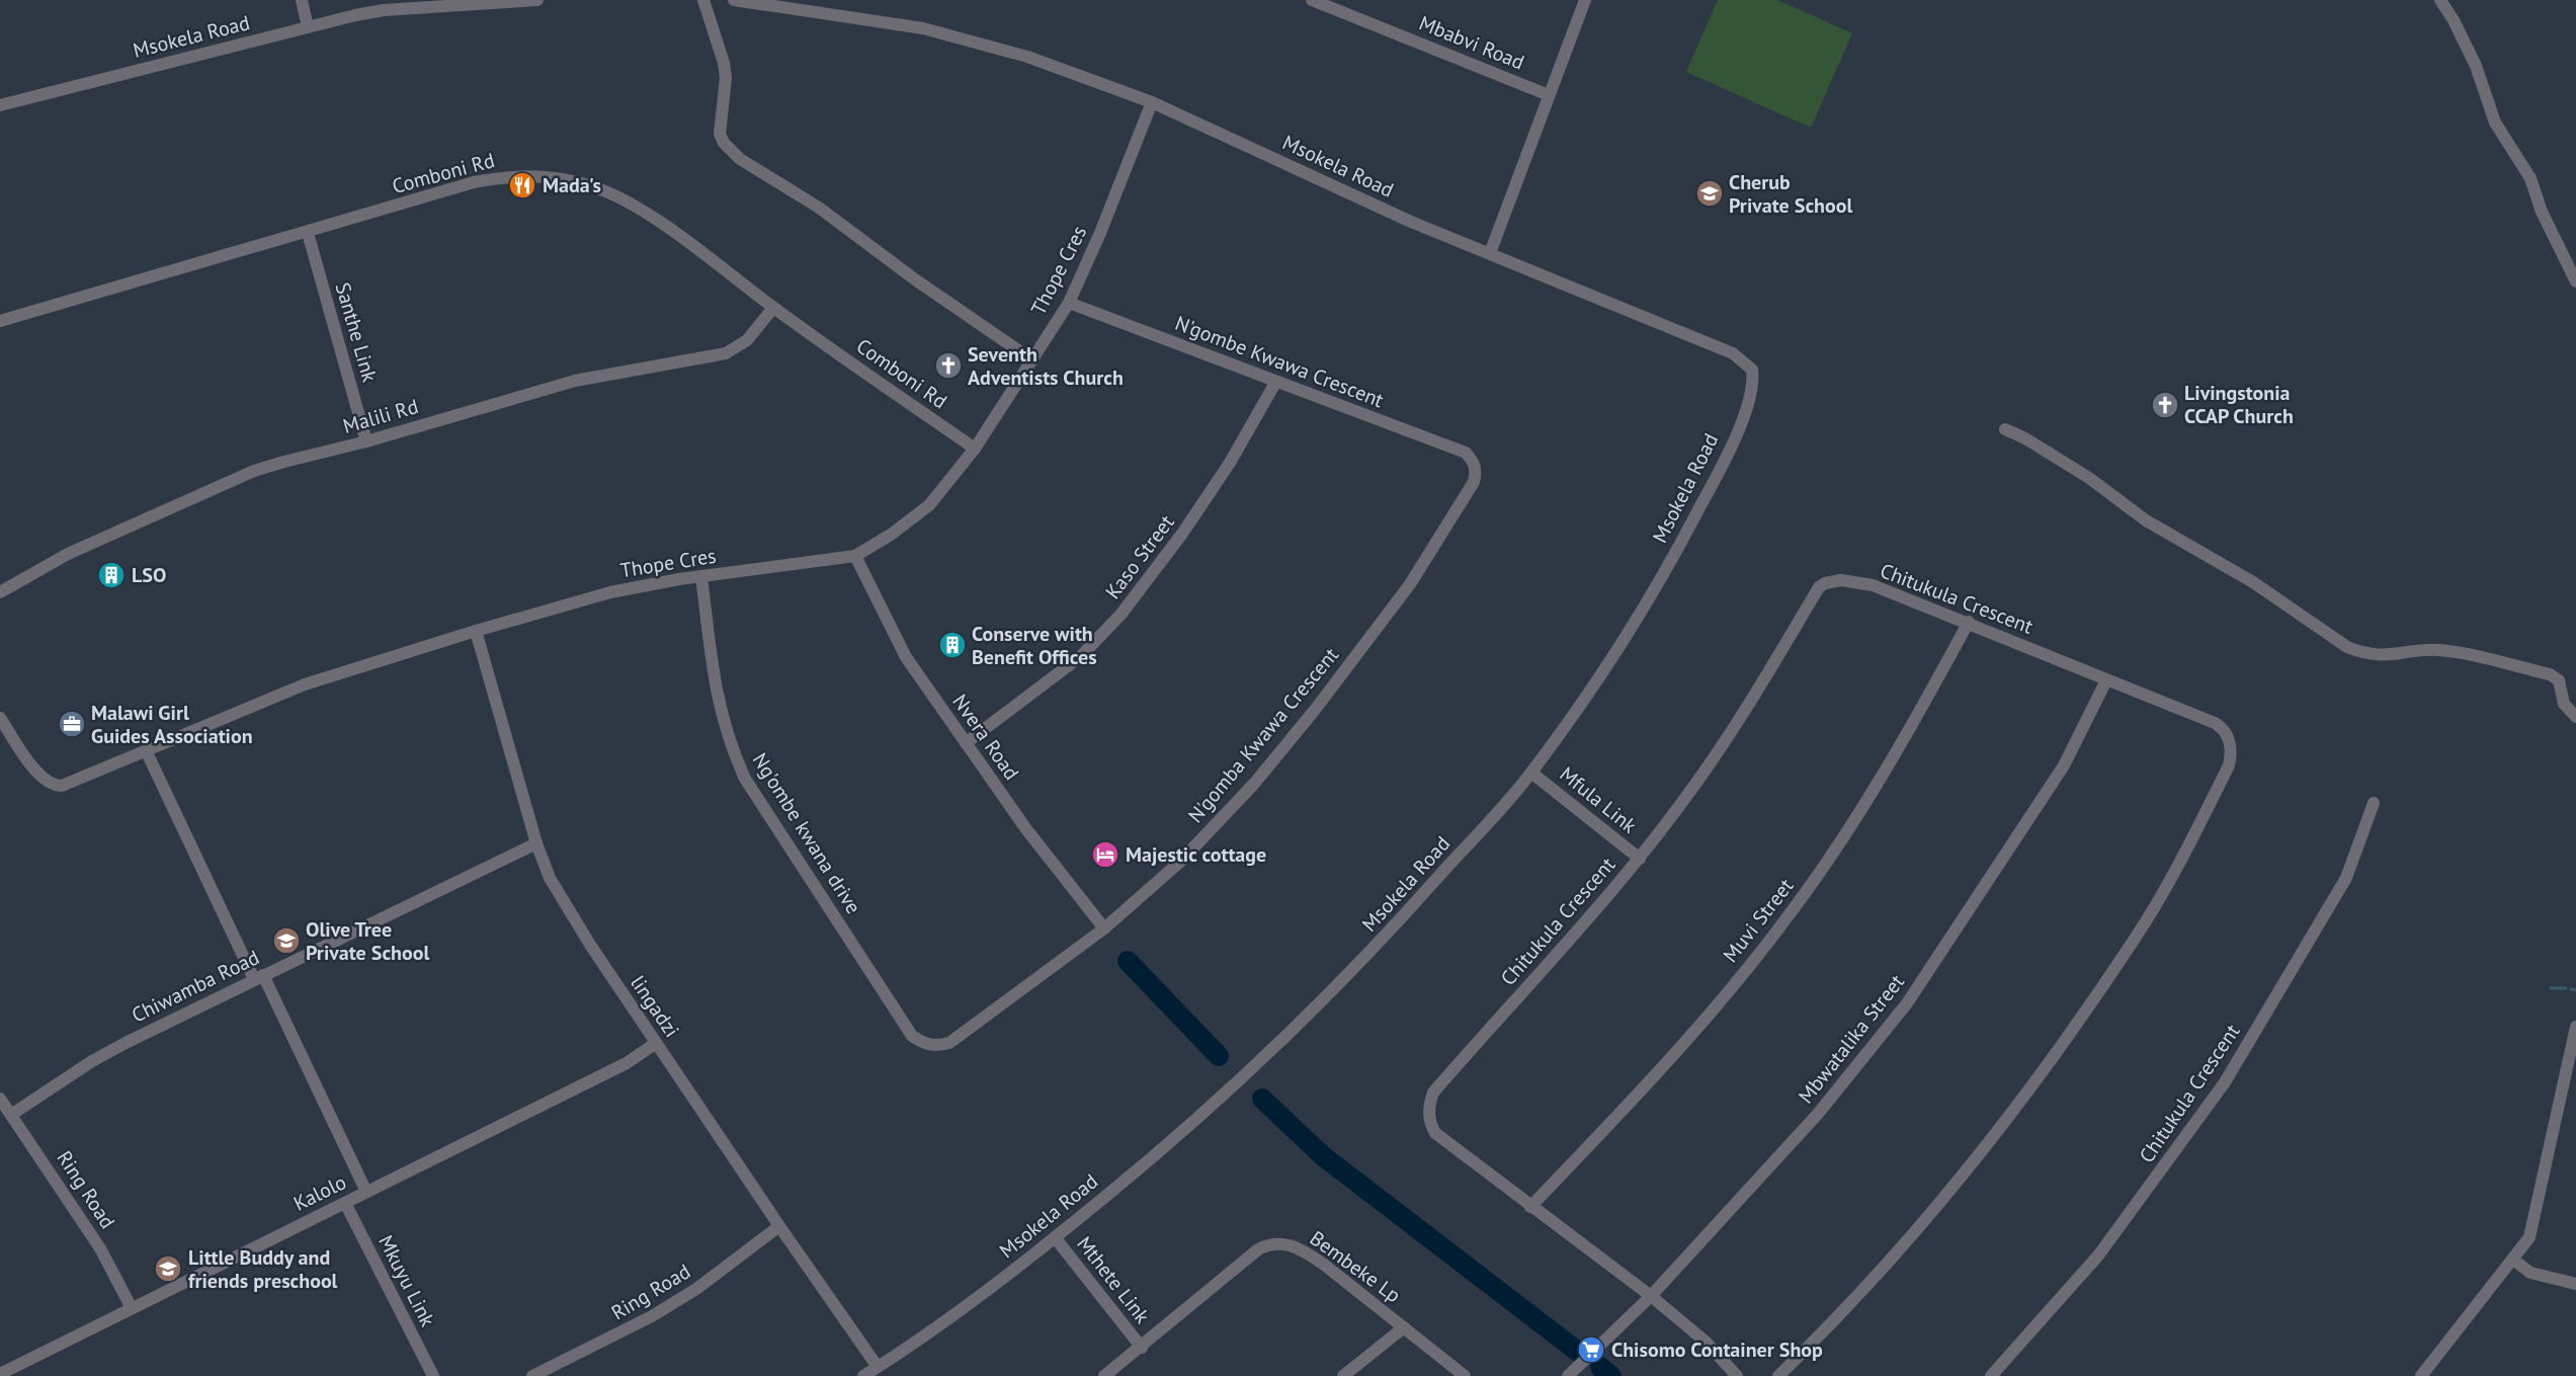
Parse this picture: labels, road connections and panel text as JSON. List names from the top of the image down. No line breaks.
{"streets":{"street":["Msokela Road","Mbabvi Road","Comboni Rd","Thope Cres","Santhe Link","N'gombe Kwawa Crescent","Malili Rd","Kaso Street","Chitukula Crescent","N'gomba Kwawa Crescent","Nvera Road","Mfula Link","Ng'ombe kwana drive","Muvi Street","Chiwamba Road","lingadzi","Mbwatalika Street","Ring Road","Kalolo","Bembeke Lp","Mthete Link","Mkuyu Link"]},"crossings":[["Msokela Road","Thope Cres"],["Msokela Road","Mfula Link"],["Msokela Road","lingadzi"],["Msokela Road","Mthete Link"],["Comboni Rd","Thope Cres"],["Comboni Rd","Santhe Link"],["Comboni Rd","Malili Rd"],["Thope Cres","N'gombe Kwawa Crescent"],["Thope Cres","Nvera Road"],["Thope Cres","Ng'ombe kwana drive"],["Thope Cres","lingadzi"],["Santhe Link","Malili Rd"],["N'gombe Kwawa Crescent","Kaso Street"],["N'gombe Kwawa Crescent","N'gomba Kwawa Crescent"],["Kaso Street","Nvera Road"],["Chitukula Crescent","Mfula Link"],["Chitukula Crescent","Muvi Street"],["Chitukula Crescent","Mbwatalika Street"],["N'gomba Kwawa Crescent","Nvera Road"],["N'gomba Kwawa Crescent","Ng'ombe kwana drive"],["Chiwamba Road","lingadzi"],["Chiwamba Road","Ring Road"],["lingadzi","Ring Road"],["lingadzi","Kalolo"],["Ring Road","Kalolo"],["Kalolo","Mkuyu Link"],["Bembeke Lp","Mthete Link"]],"places":{"restaurant":["Mada's"],"school or university":["Cherub Private School","Olive Tree Private School","Little Buddy and friends preschool"],"church":["Seventh Adventists Church","Livingstonia CCAP Church"],"building":["LSO","Conserve with Benefit Offices"],"office":["Malawi Girl Guides Association"],"hotel":["Majestic cottage"],"supermarket":["Chisomo Container Shop"]}}
